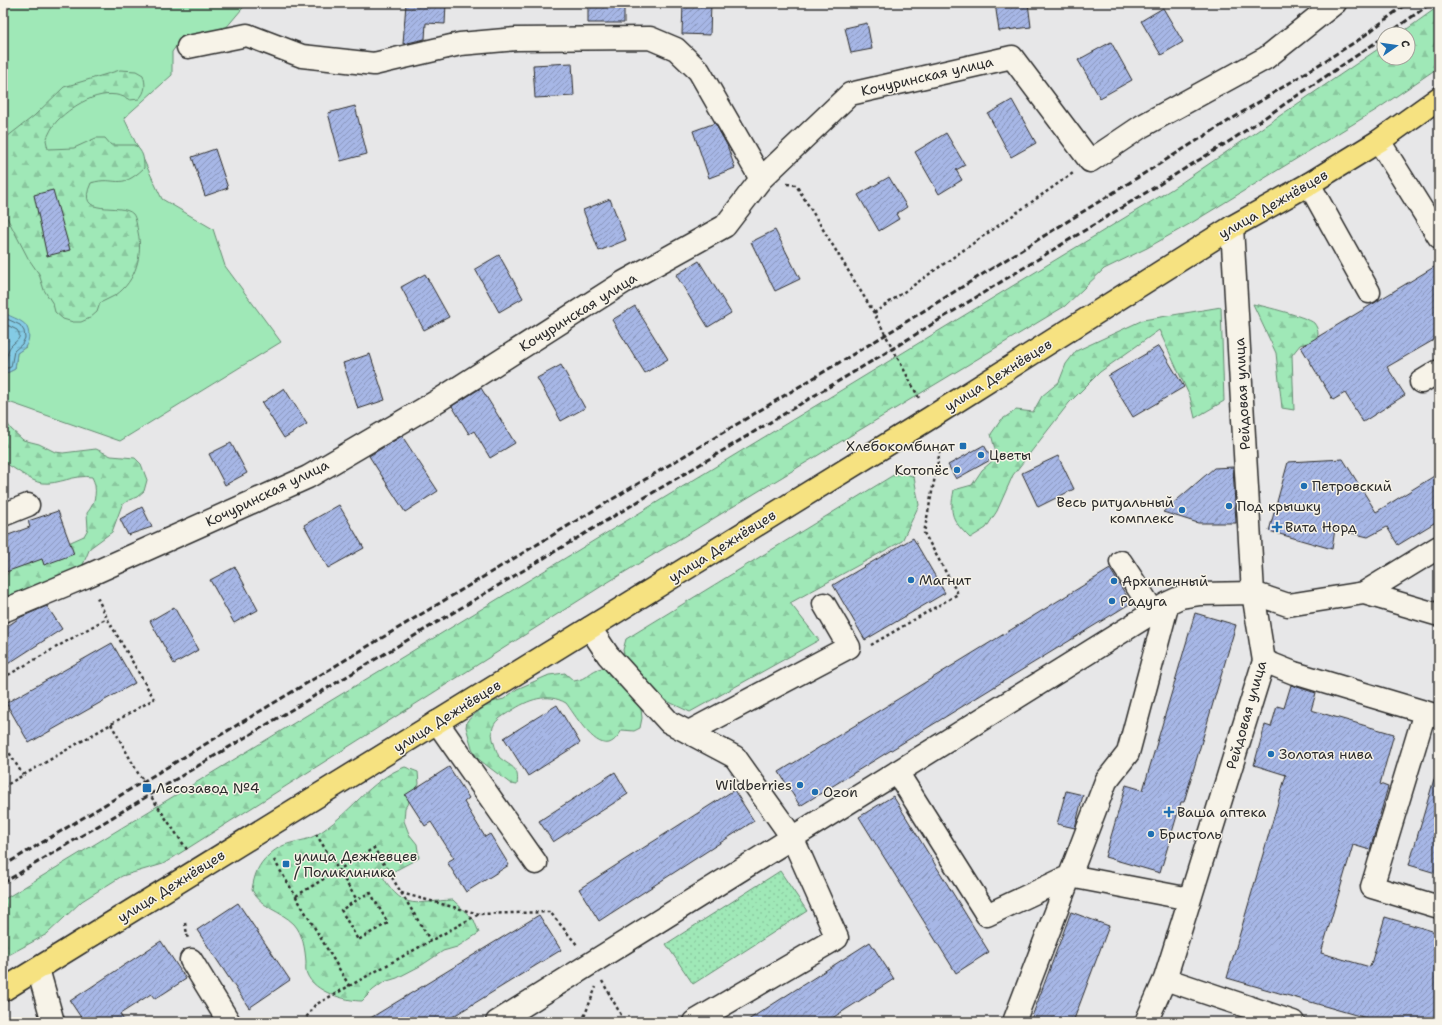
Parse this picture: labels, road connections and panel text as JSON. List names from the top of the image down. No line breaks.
{"streets":{"main road":["улица Дежнёвцев"],"street":["Кочуринская улица","Рейдовая улица"]},"crossings":[["улица Дежнёвцев","Рейдовая улица"]],"places":{"transit":["Хлебокомбинат","Лесозавод №4","улица Дежневцев / Поликлиника"],"other":["Цветы","Котопёс","Петровский","Под крышку","Весь ритуальный комплекс","Магнит","Архипенный","Радуга","Золотая нива","Wildberries","Ozon","Бристоль"],"health":["Вита Норд","Ваша аптека"]},"north":"right"}
